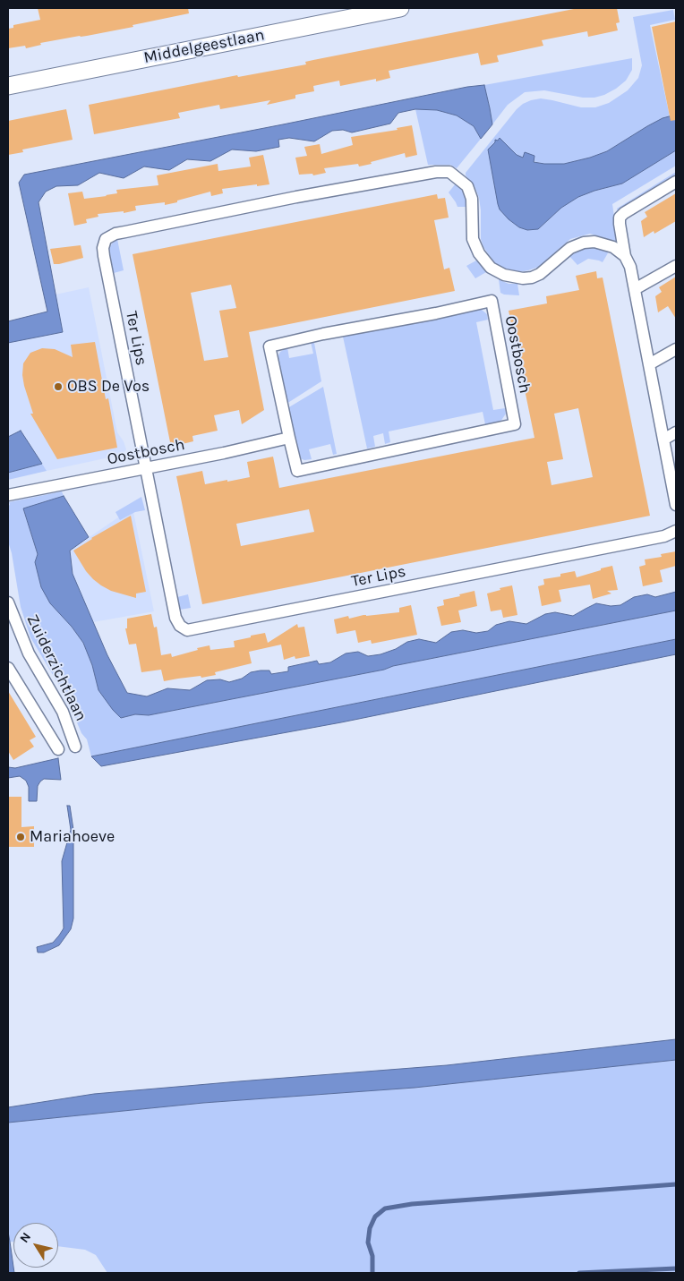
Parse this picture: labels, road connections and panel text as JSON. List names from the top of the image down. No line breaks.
{"streets":{"street":["Middelgeestlaan","Ter Lips","Oostbosch","Zuiderzichtlaan"]},"crossings":[["Ter Lips","Oostbosch"]],"places":["OBS De Vos","Mariahoeve"],"north":"top left"}
